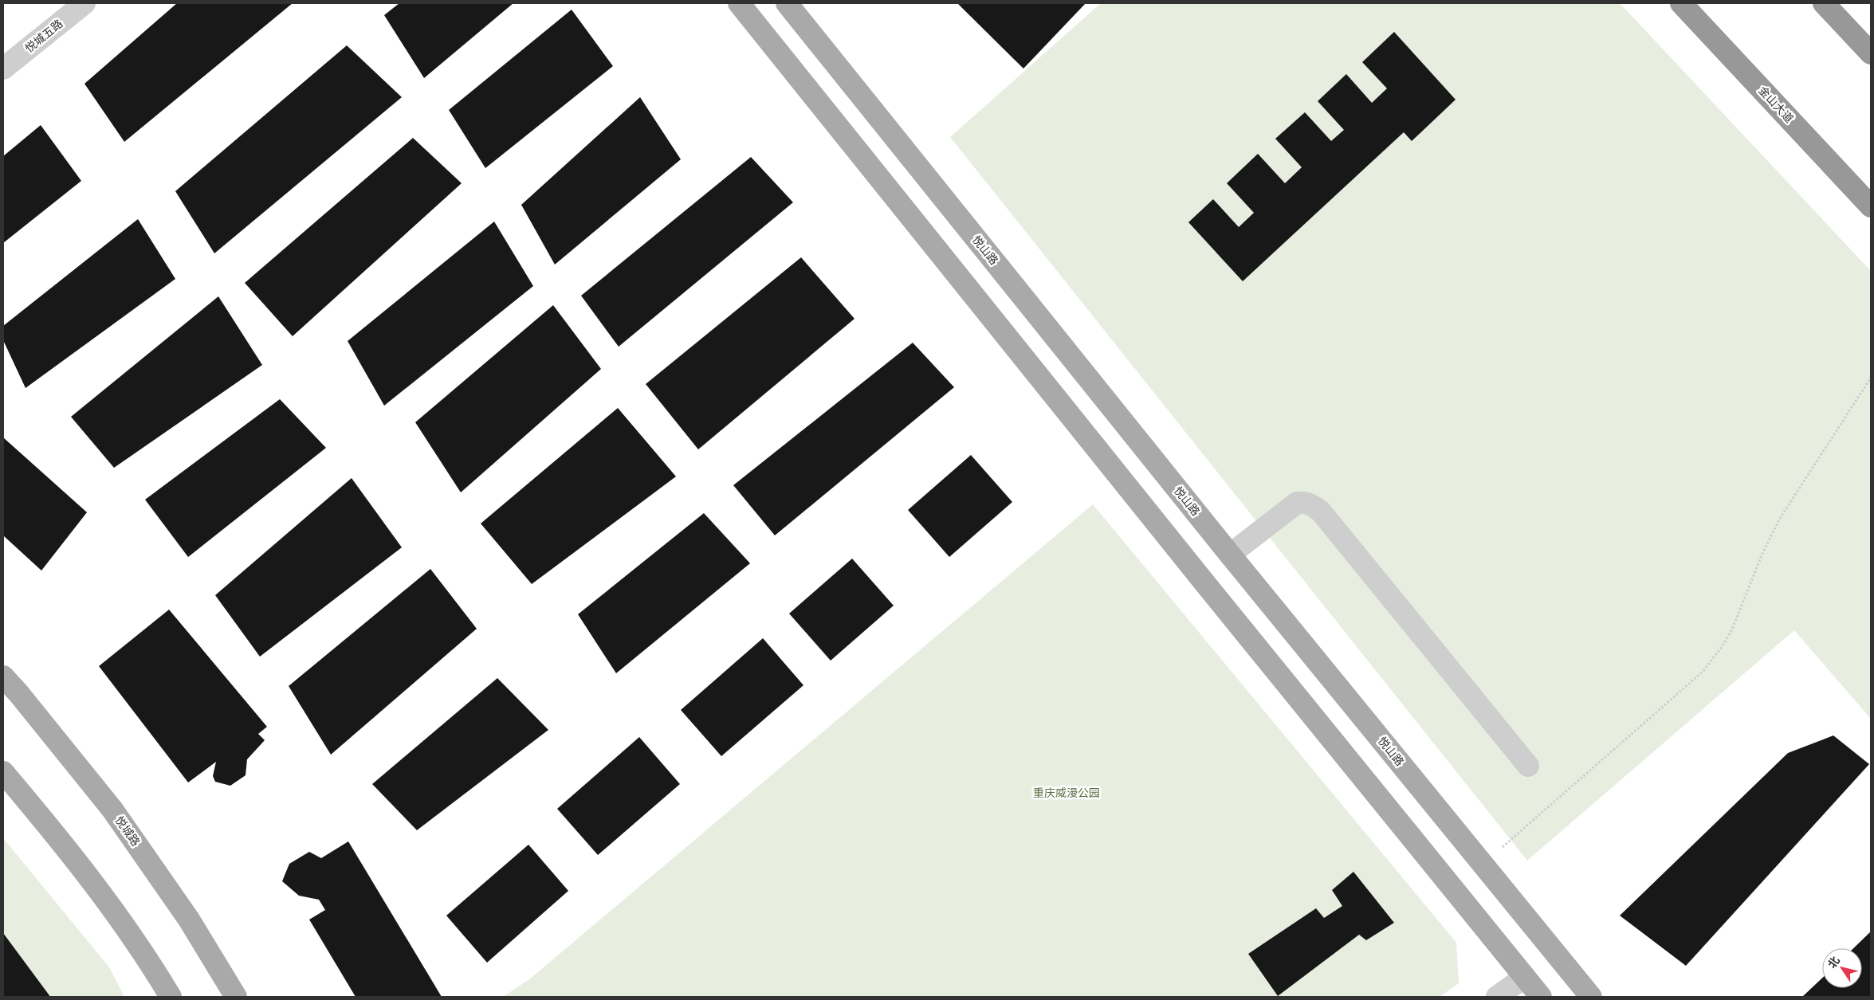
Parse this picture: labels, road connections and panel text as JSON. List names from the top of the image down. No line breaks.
{"streets":{"highway":["金山大道"],"main road":["悦山路","悦城路"],"street":["悦城五路"]},"parks":["重庆威漫公园"],"north":"top left"}
